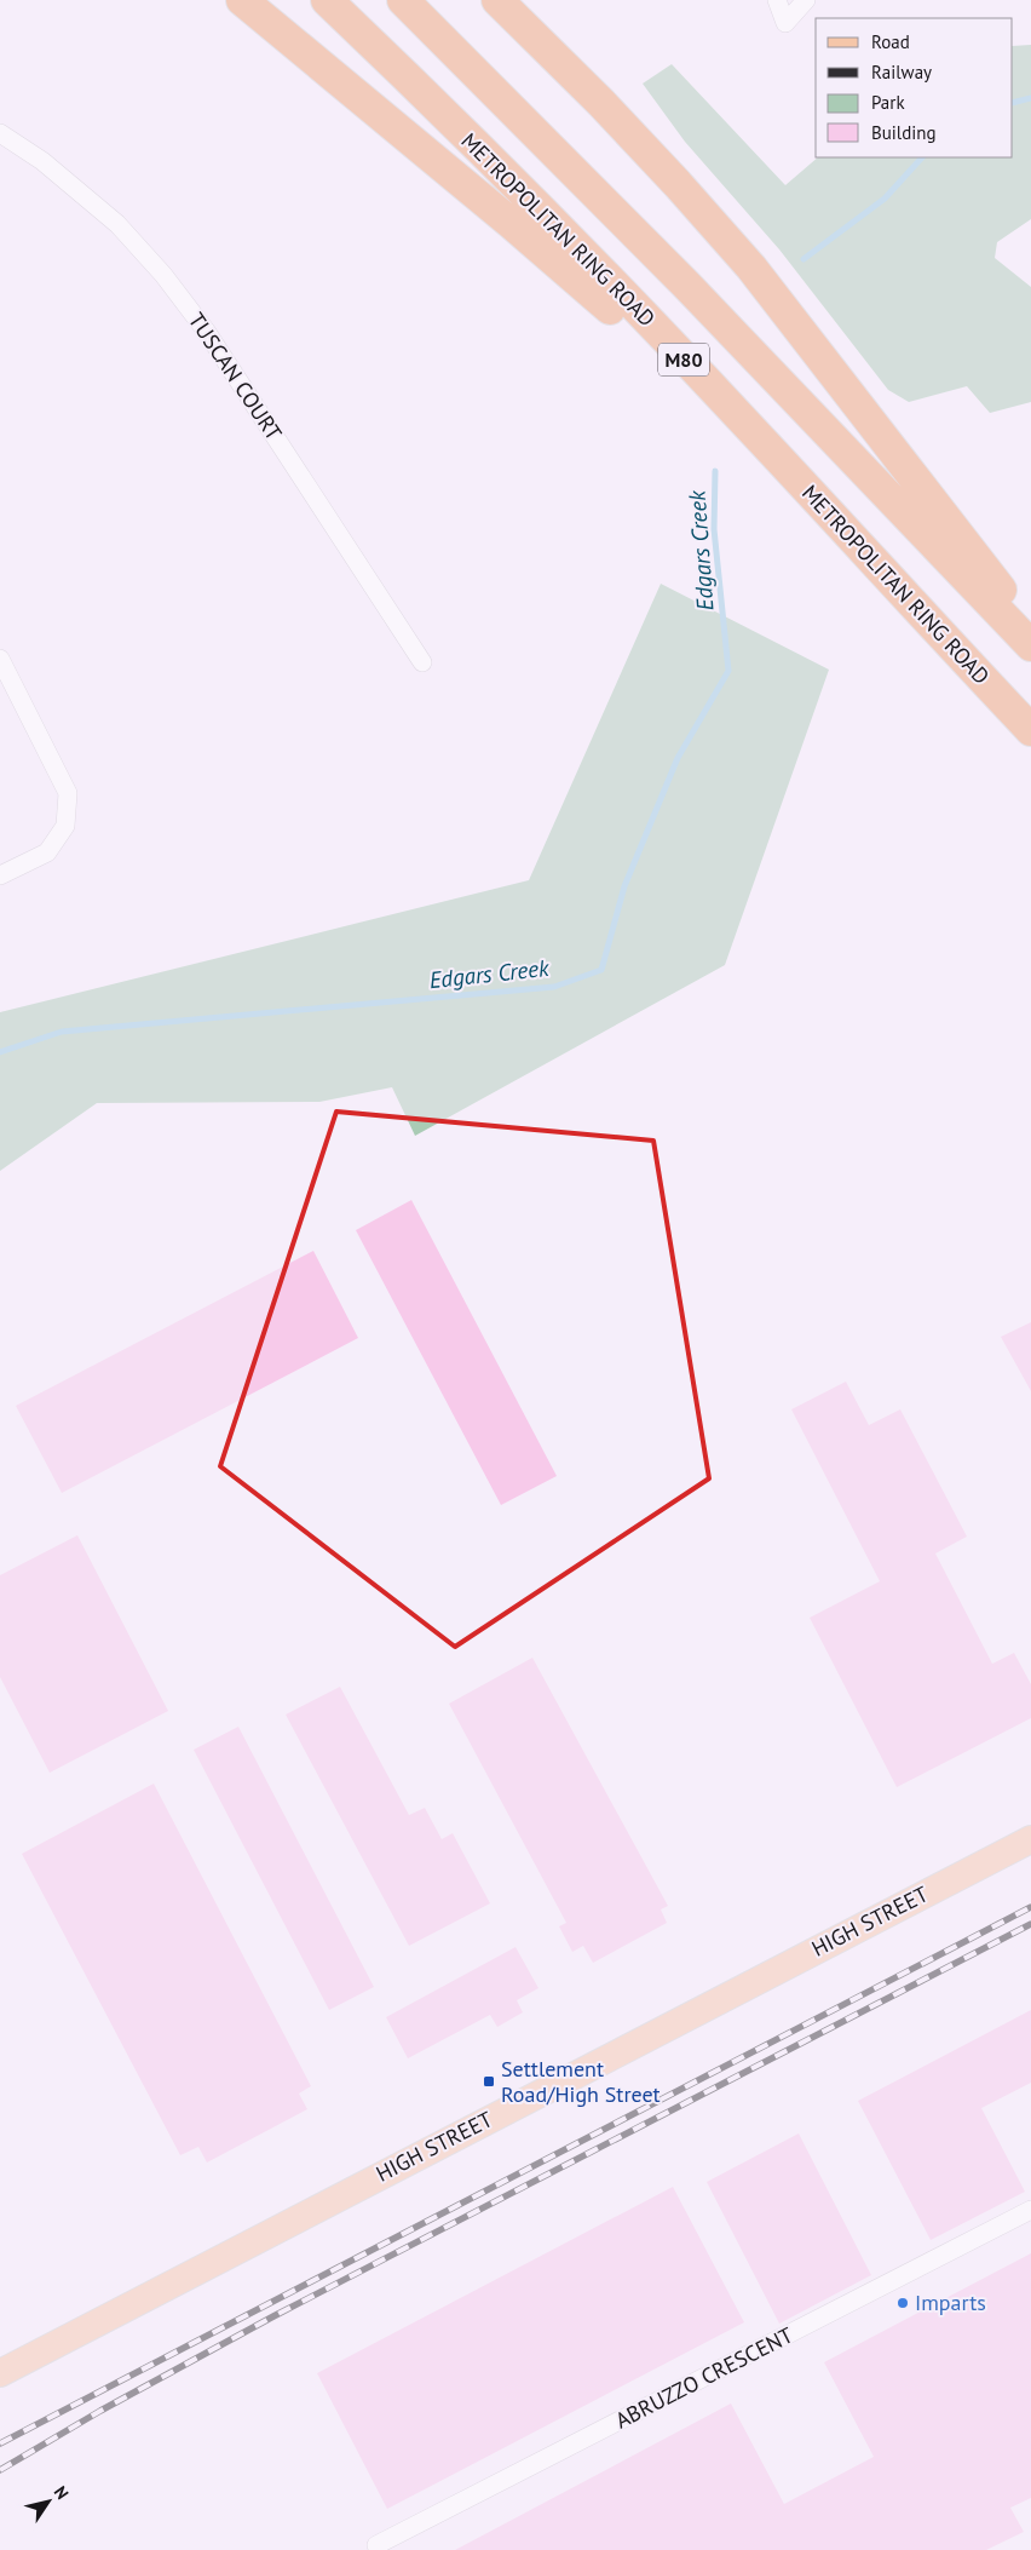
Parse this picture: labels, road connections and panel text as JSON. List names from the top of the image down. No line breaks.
{"streets":{"highway":["METROPOLITAN RING ROAD","M80"],"main road":["HIGH STREET"],"street":["TUSCAN COURT","ABRUZZO CRESCENT"]},"water":["Edgars Creek"],"places":{"transit":["Settlement Road/High Street"],"other":["Imparts"]},"legend":["Road","Railway","Park","Building"],"north":"top right"}
